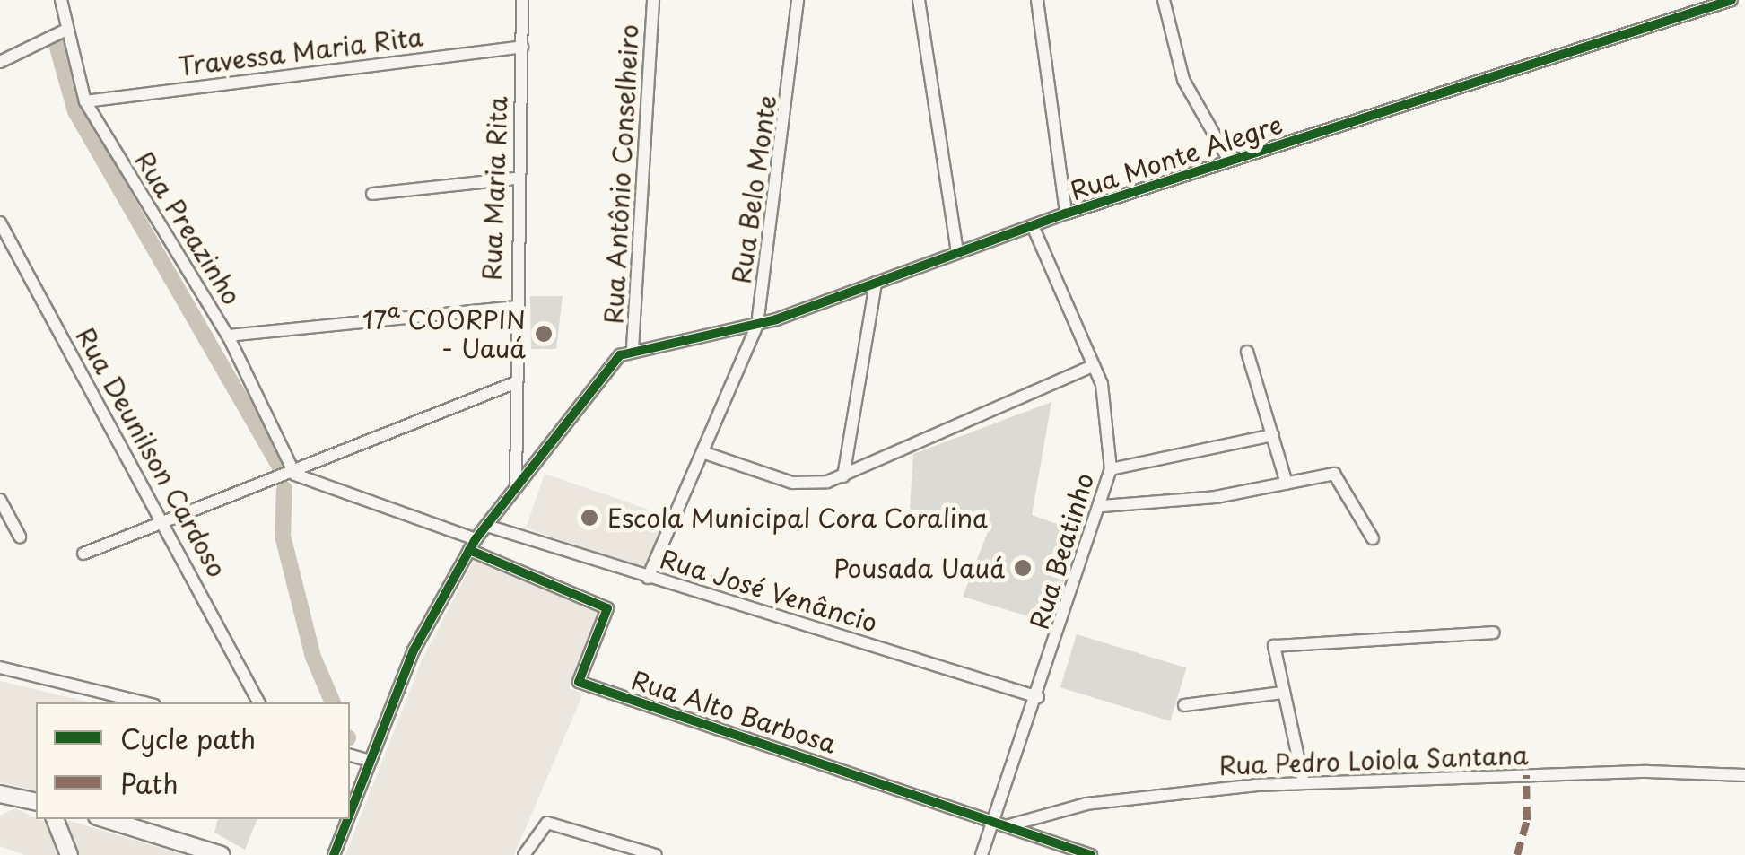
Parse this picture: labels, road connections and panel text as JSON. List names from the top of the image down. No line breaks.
{"streets":{"street":["Travessa Maria Rita","Rua Monte Alegre","Rua Antônio Conselheiro","Rua Maria Rita","Rua Belo Monte","Rua Preazinho","Rua Deunilson Cardoso","Rua Beatinho","Rua José Venâncio","Rua Alto Barbosa","Rua Pedro Loiola Santana"]},"crossings":[["Travessa Maria Rita","Rua Maria Rita"],["Travessa Maria Rita","Rua Preazinho"],["Rua Monte Alegre","Rua Antônio Conselheiro"],["Rua Monte Alegre","Rua Belo Monte"],["Rua Monte Alegre","Rua Beatinho"],["Rua Antônio Conselheiro","Rua Maria Rita"],["Rua Antônio Conselheiro","Rua José Venâncio"],["Rua Antônio Conselheiro","Rua Alto Barbosa"],["Rua Belo Monte","Rua José Venâncio"],["Rua Beatinho","Rua José Venâncio"],["Rua Beatinho","Rua Alto Barbosa"],["Rua Alto Barbosa","Rua Pedro Loiola Santana"]],"places":["17ª COORPIN - Uauá","Escola Municipal Cora Coralina","Pousada Uauá"],"legend":["Cycle path","Path"]}
